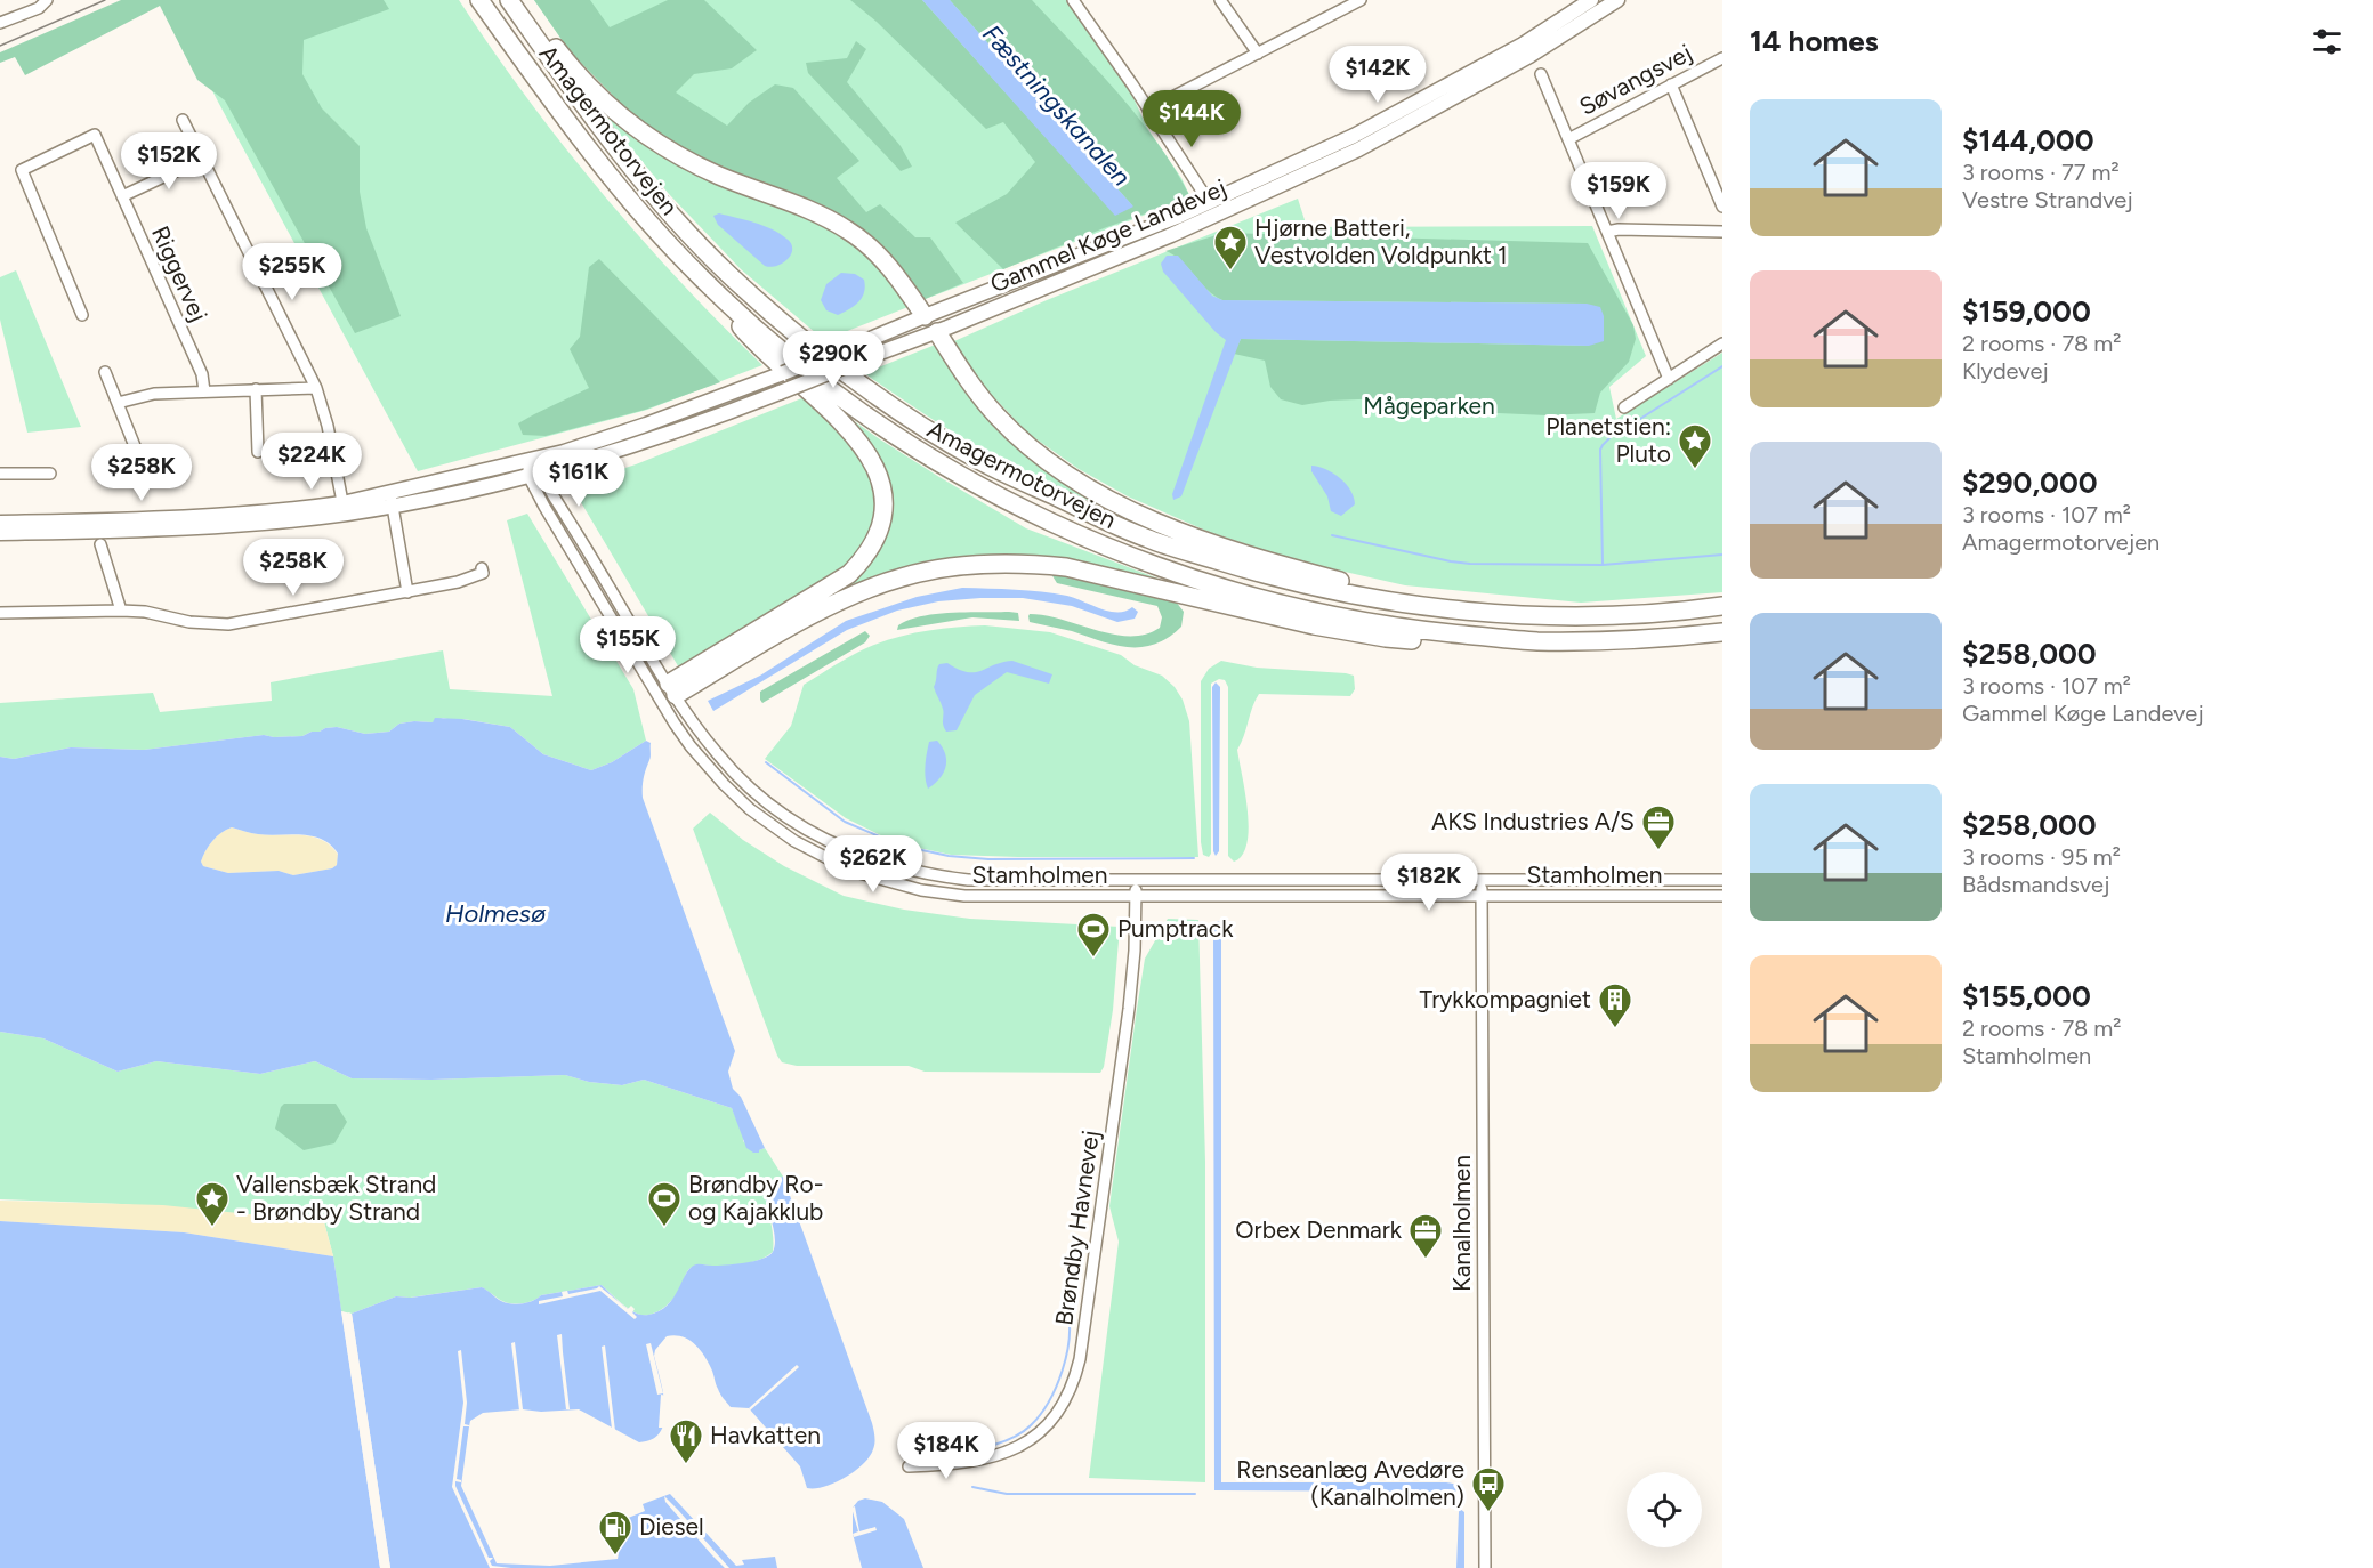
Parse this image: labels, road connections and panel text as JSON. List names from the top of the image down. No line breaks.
{"streets":{"highway":["Amagermotorvejen"],"main road":["Gammel Køge Landevej"],"street":["Søvangsvej","Riggervej","Stamholmen","Kanalholmen","Brøndby Havnevej"]},"crossings":[["Gammel Køge Landevej","Stamholmen"],["Stamholmen","Kanalholmen"],["Stamholmen","Brøndby Havnevej"]],"water":["Fæstningskanalen","Holmesø"],"parks":["Mågeparken"],"places":{"place":["Hjørne Batteri, Vestvolden Voldpunkt 1","Planetstien: Pluto","Vallensbæk Strand - Brøndby Strand"],"office":["AKS Industries A/S","Orbex Denmark"],"sports":["Pumptrack","Brøndby Ro- og Kajakklub"],"building":["Trykkompagniet"],"restaurant":["Havkatten"],"bus stop":["Renseanlæg Avedøre (Kanalholmen)"],"fuel station":["Diesel"]},"page":{"heading":"14 homes","price":["$142K","$144K","$152K","$159K","$255K","$290K","$224K","$258K","$161K","$258K","$155K","$262K","$182K","$184K"],"list":[{"name":"$144,000","note":"3 rooms · 77 m² · Vestre Strandvej"},{"name":"$159,000","note":"2 rooms · 78 m² · Klydevej"},{"name":"$290,000","note":"3 rooms · 107 m² · Amagermotorvejen"},{"name":"$258,000","note":"3 rooms · 107 m² · Gammel Køge Landevej"},{"name":"$258,000","note":"3 rooms · 95 m² · Bådsmandsvej"},{"name":"$155,000","note":"2 rooms · 78 m² · Stamholmen"}]}}
